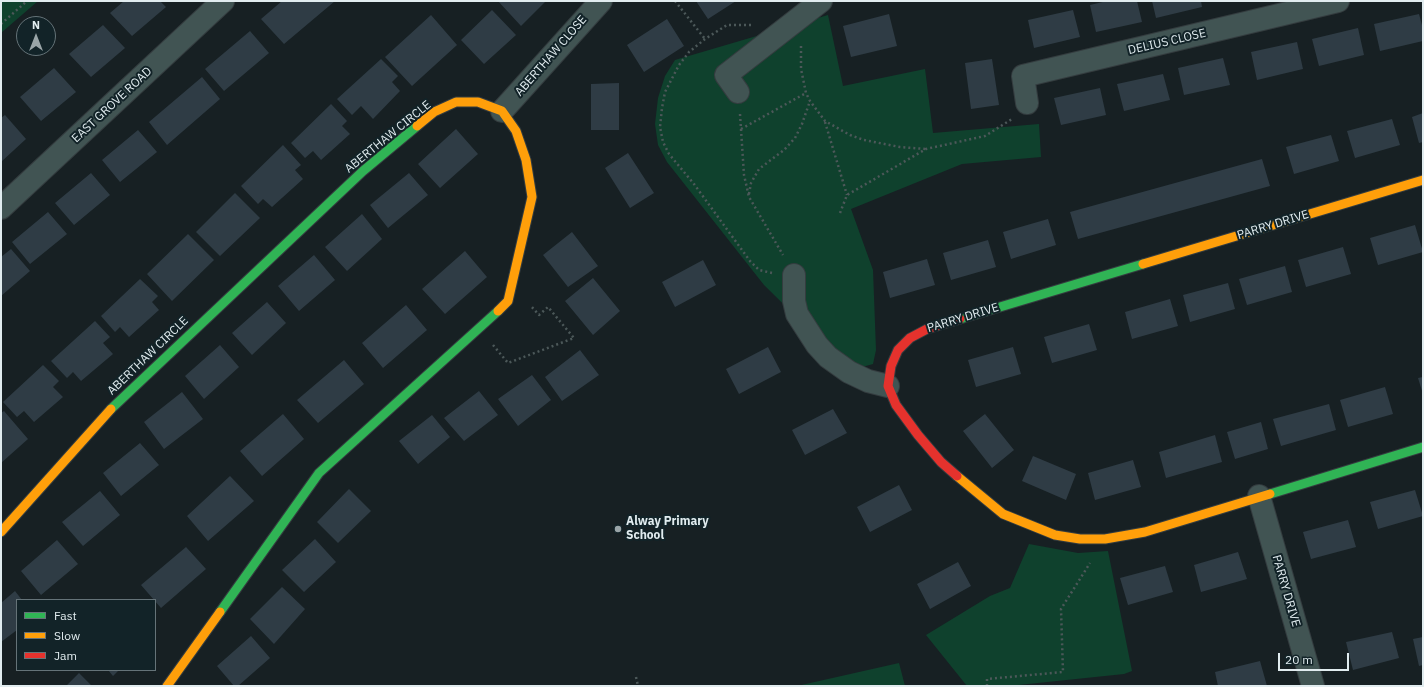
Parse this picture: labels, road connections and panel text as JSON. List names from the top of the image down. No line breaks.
{"streets":{"street":["DELIUS CLOSE","ABERTHAW CLOSE","EAST GROVE ROAD","ABERTHAW CIRCLE","PARRY DRIVE"]},"crossings":[["ABERTHAW CLOSE","ABERTHAW CIRCLE"]],"places":["Alway Primary School"],"legend":["Fast","Slow","Jam"],"scale_bar":"20 m","north":"top"}
